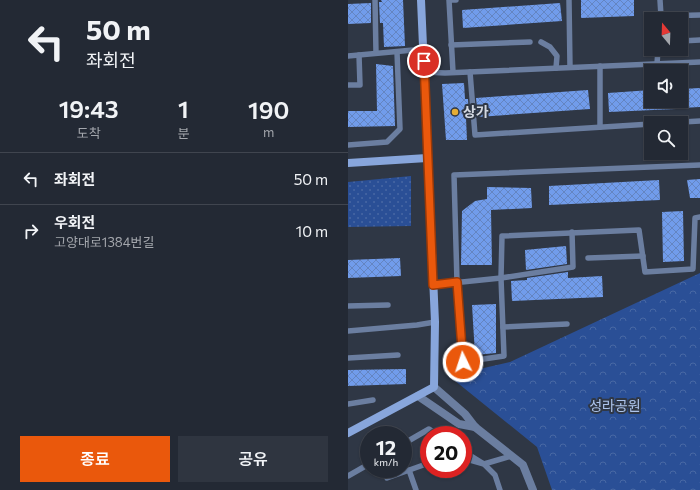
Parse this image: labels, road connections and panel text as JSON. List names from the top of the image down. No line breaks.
{"parks":["성라공원"],"places":["상가"],"north":"top","page":{"turn":["50 m","좌회전"],"eta":["19:43","도착","1","분","190","m"],"list":[{"name":"좌회전","value":"50 m"},{"name":"우회전","note":"고양대로1384번길","value":"10 m"}],"speed":"12 km/h","limit":"20","buttons":["종료","공유"]}}
